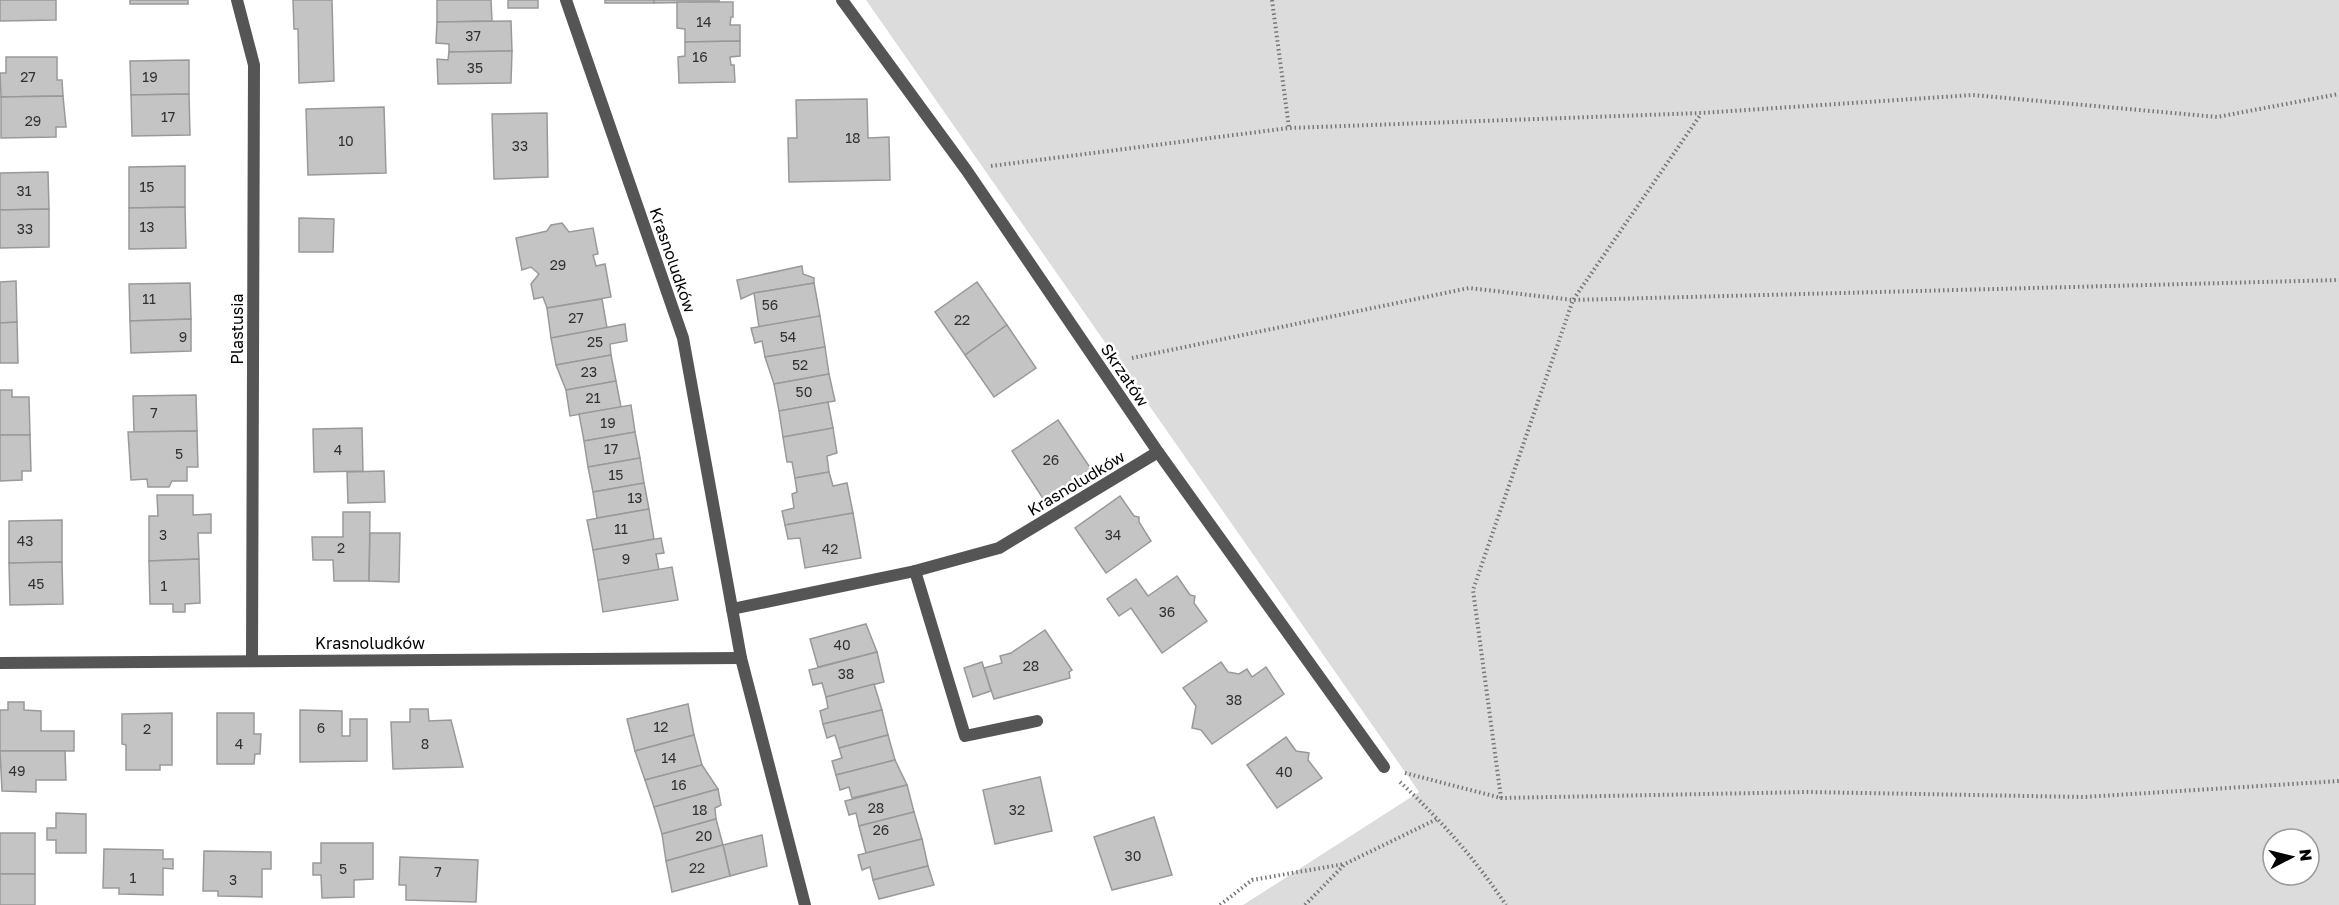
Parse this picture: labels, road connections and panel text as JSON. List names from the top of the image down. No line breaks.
{"streets":{"street":["Krasnoludków","Plastusia","Skrzatów"]},"crossings":[["Krasnoludków","Plastusia"],["Krasnoludków","Skrzatów"]],"house_numbers":["14","37","16","35","27","19","17","29","18","10","33","15","31","13","33","29","11","56","27","22","9","54","25","52","23","50","21","7","19","17","4","5","26","15","13","11","3","34","43","2","42","9","45","1","36","40","28","38","38","12","6","2","4","8","14","49","40","16","28","18","32","26","20","30","22","5","7","1","3"],"north":"right"}
